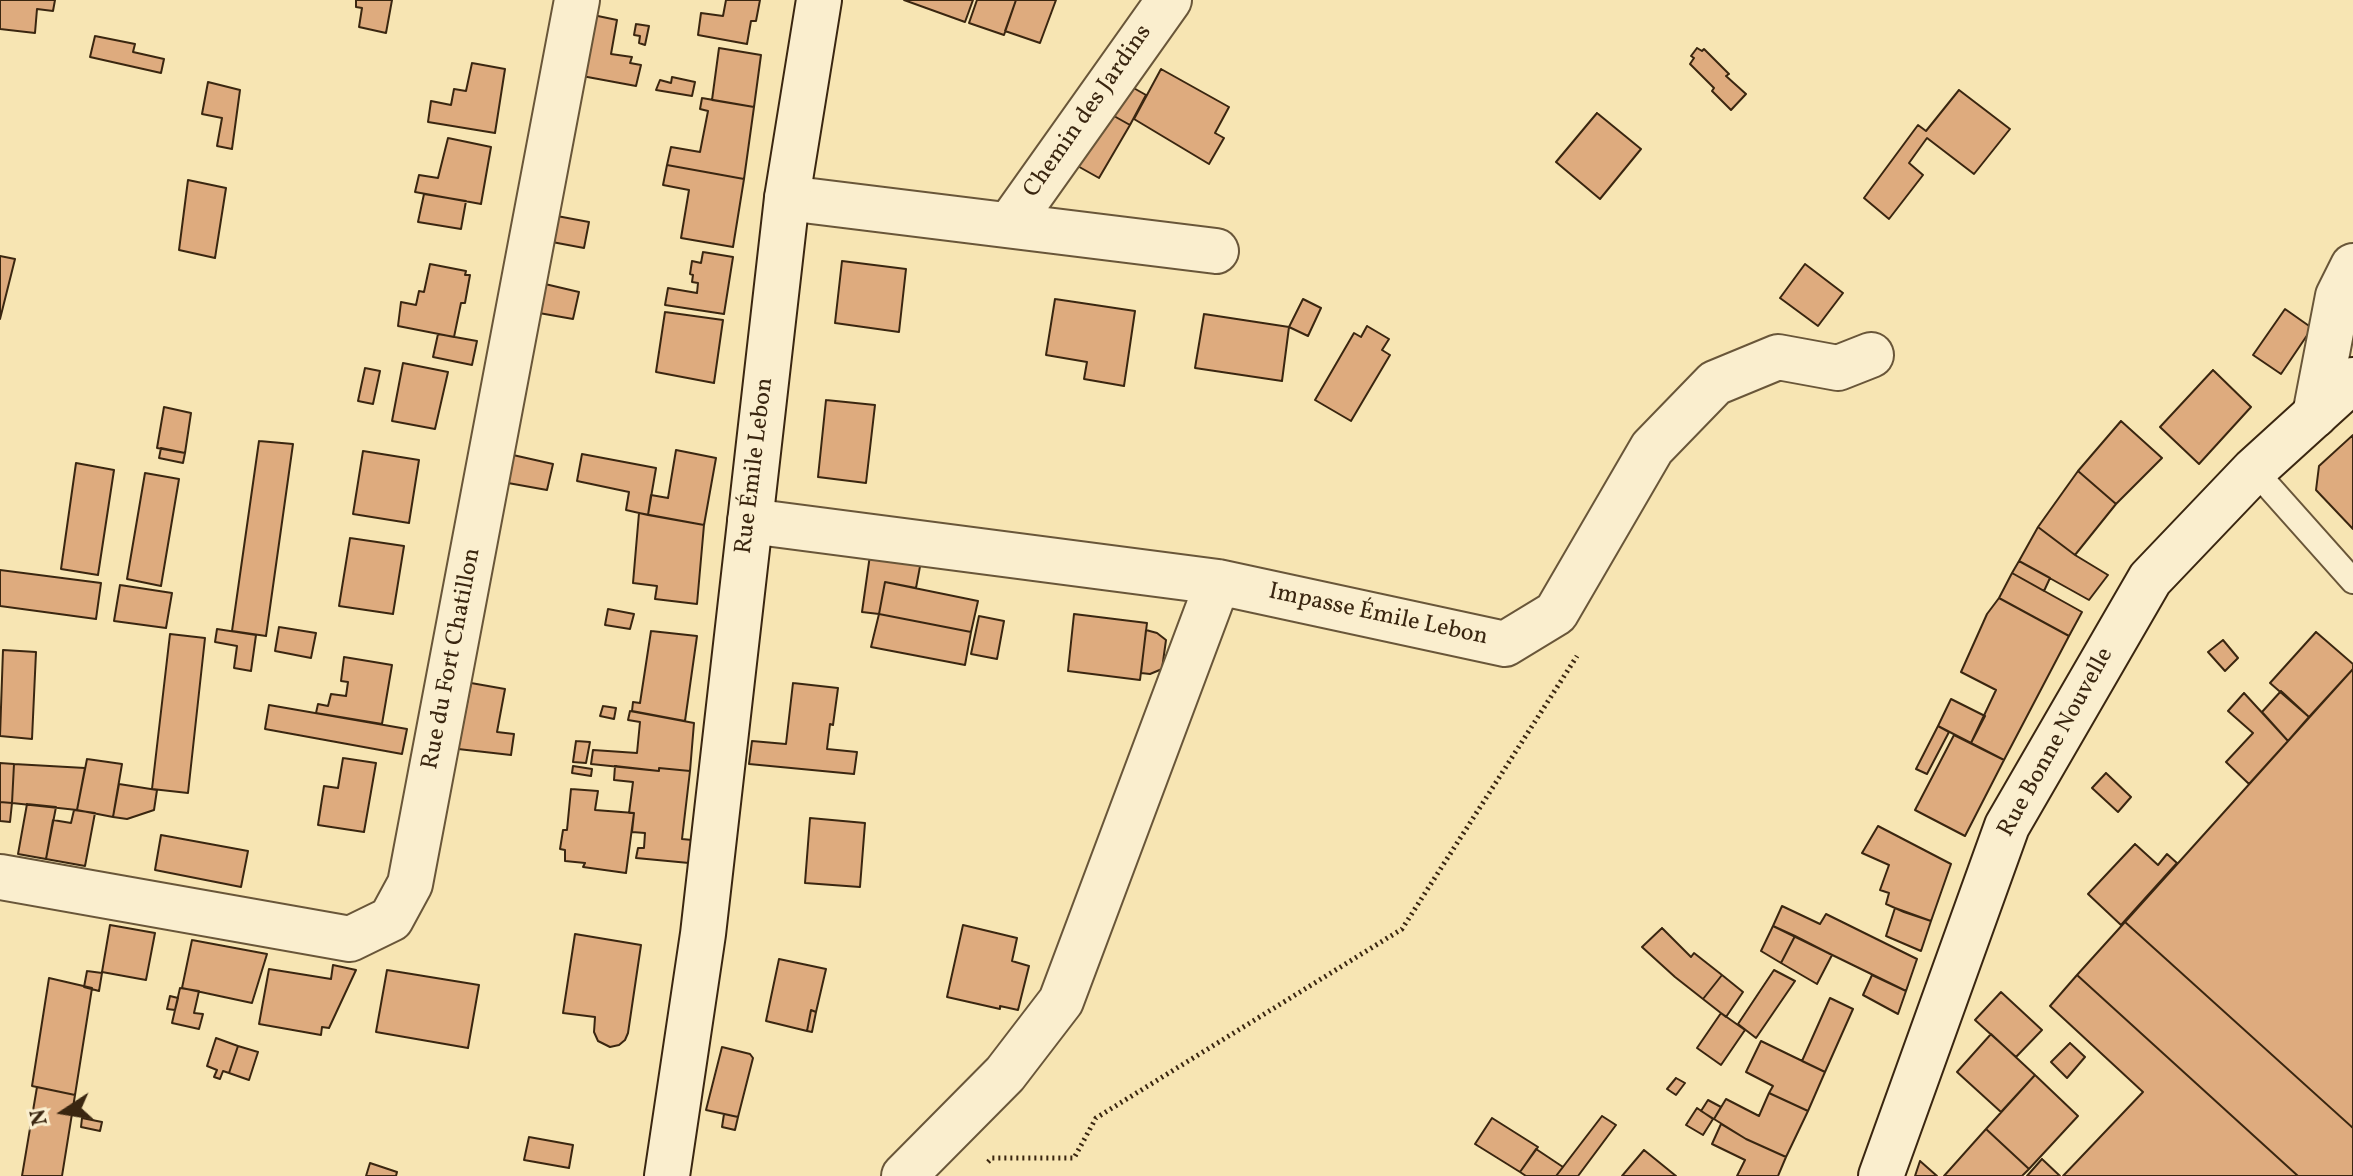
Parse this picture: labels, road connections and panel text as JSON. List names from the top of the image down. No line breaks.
{"streets":{"street":["Chemin des Jardins","Rue Émile Lebon","Impasse Émile Lebon","Rue du Fort Chatillon","Rue Bonne Nouvelle"]},"crossings":[["Chemin des Jardins","Rue Émile Lebon"],["Rue Émile Lebon","Impasse Émile Lebon"]],"north":"left"}
